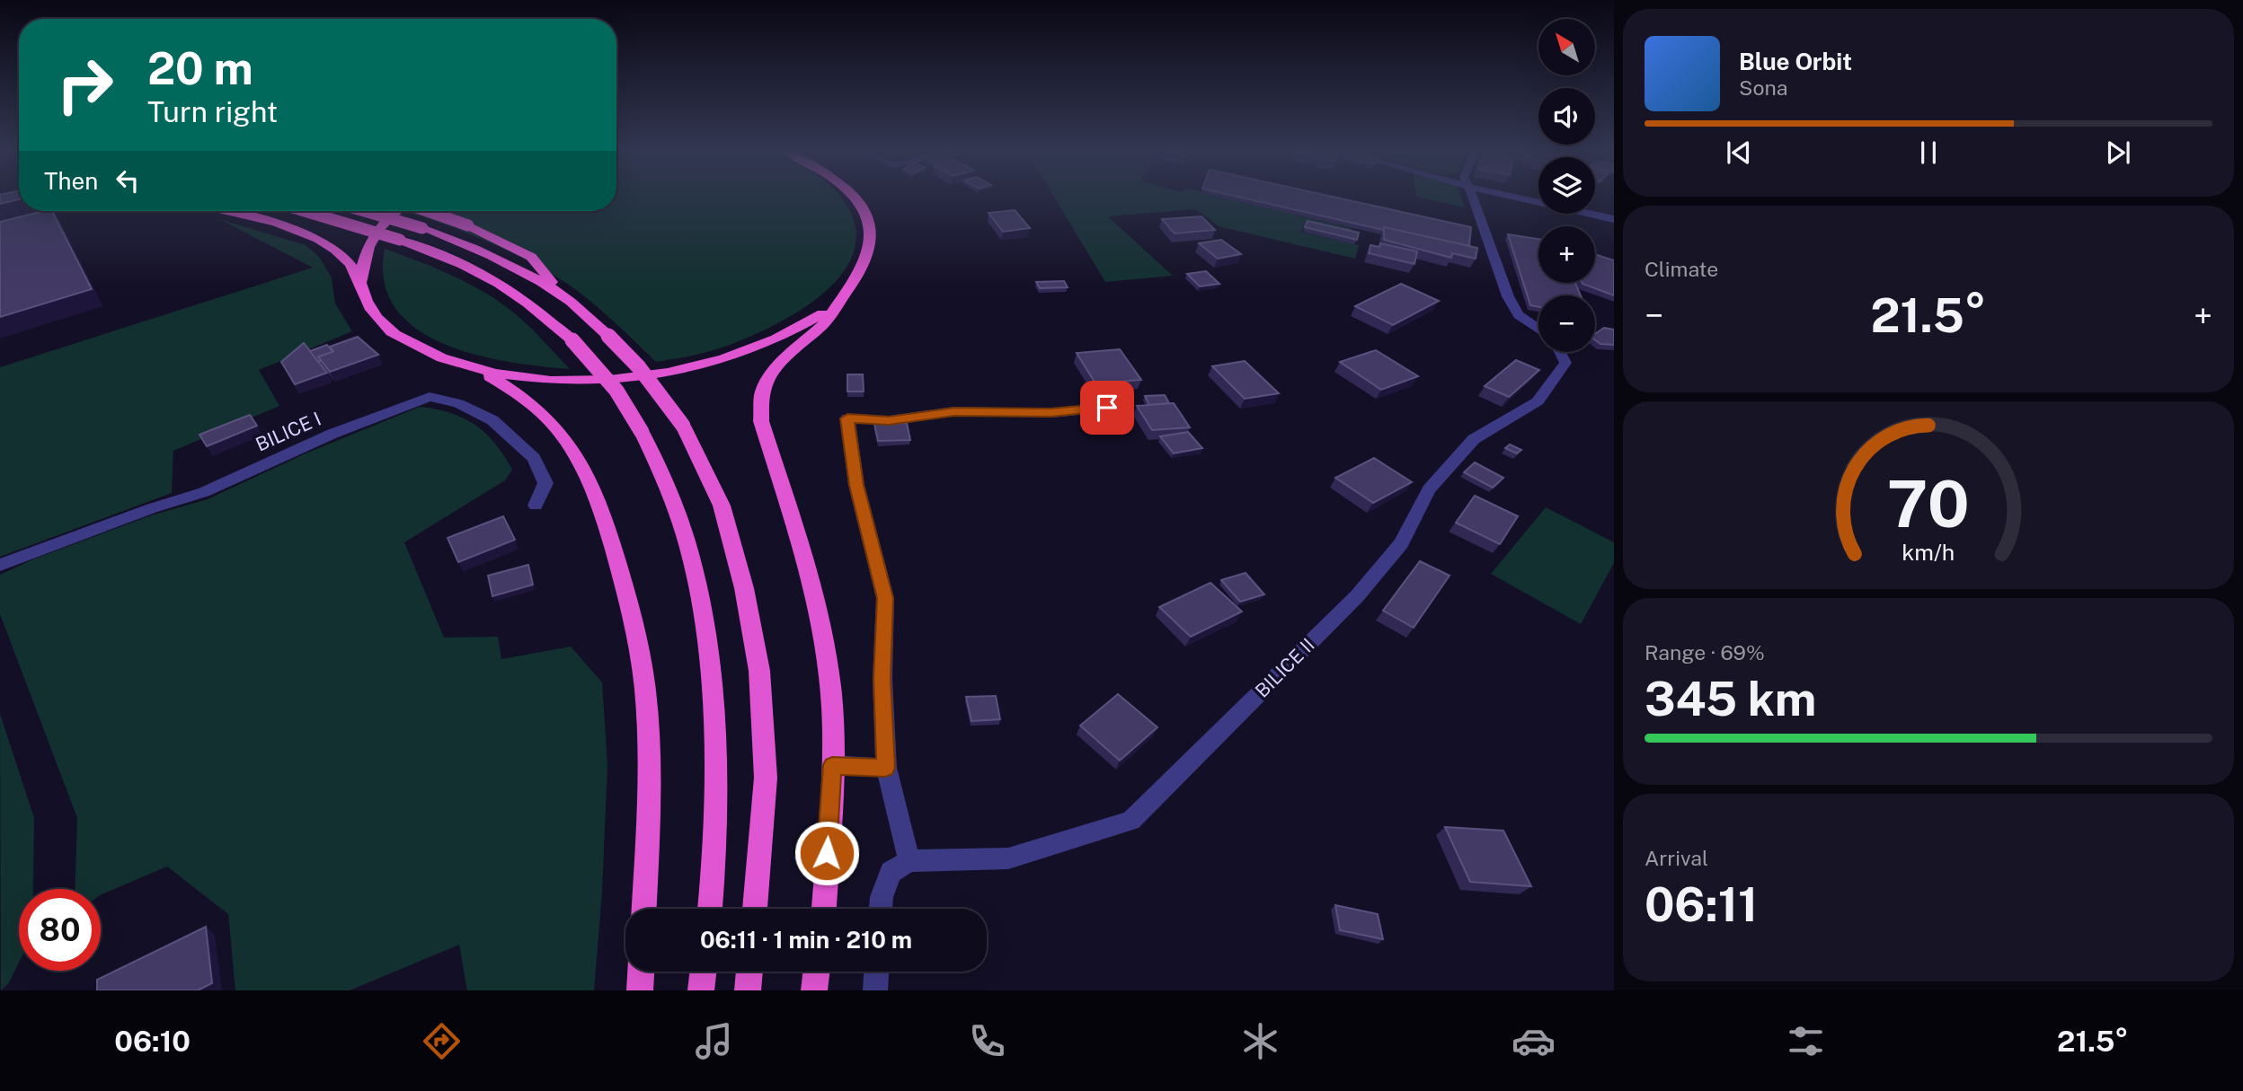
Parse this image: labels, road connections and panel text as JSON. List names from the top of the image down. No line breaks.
{"streets":{"street":["BILICE I","BILICE II"]},"north":"top left","page":{"map_buttons":["+","−"],"turn":["20 m","Turn right"],"song":["Blue Orbit","Sona"],"then":"Then","tile":["Climate",["Range · 69%","345 km"],["Arrival","06:11"]],"heat":["−","21.5°","+"],"limit":"80","trip":"06:11 · 1 min · 210 m","tabs":["06:10","21.5°"],"gauge":["70","km/h"]}}
